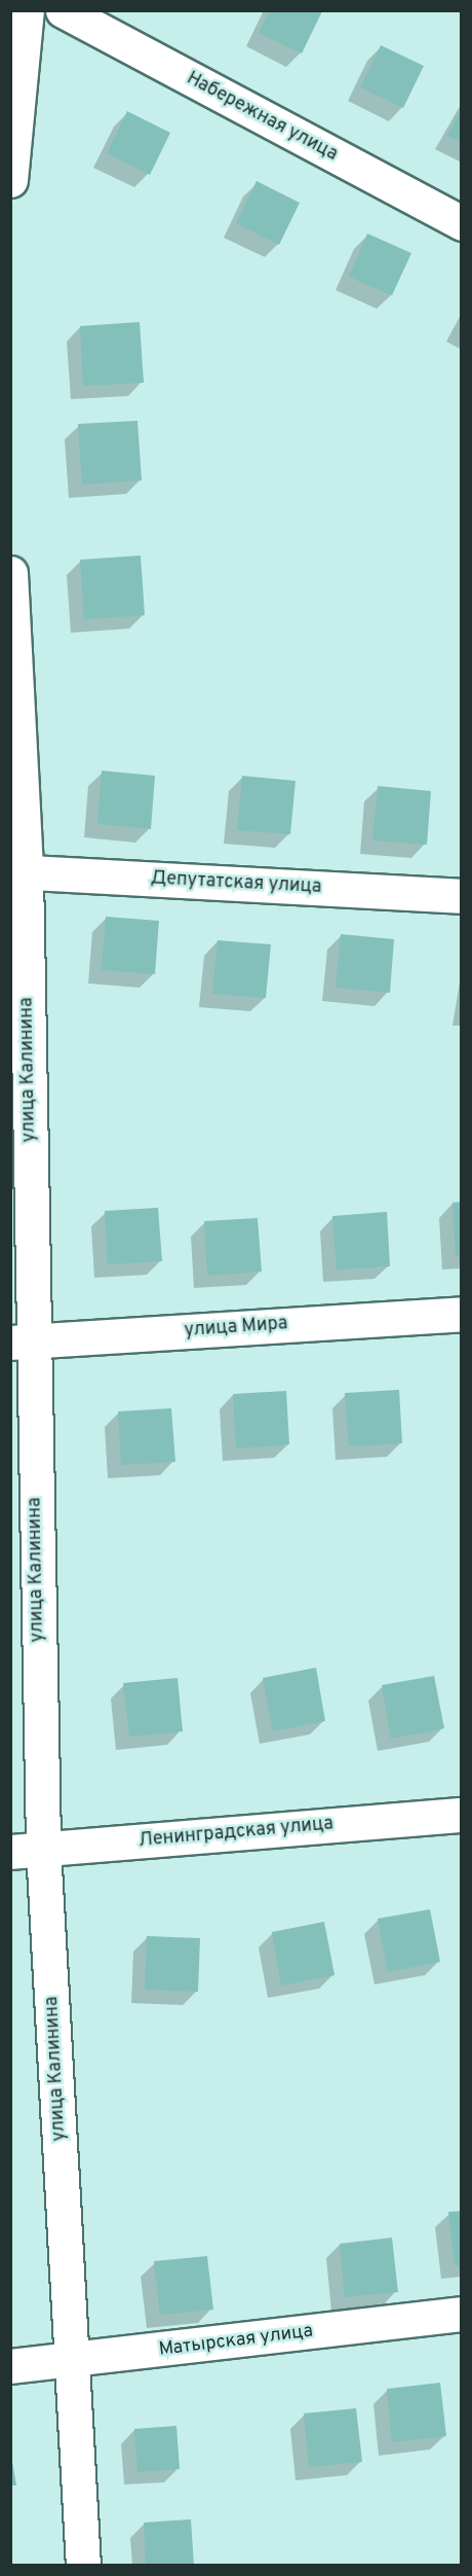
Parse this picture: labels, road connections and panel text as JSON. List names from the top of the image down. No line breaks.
{"streets":{"street":["Набережная улица","Депутатская улица","улица Калинина","улица Мира","Ленинградская улица","Матырская улица"]},"crossings":[["Депутатская улица","улица Калинина"],["улица Калинина","улица Мира"],["улица Калинина","Ленинградская улица"],["улица Калинина","Матырская улица"]]}
